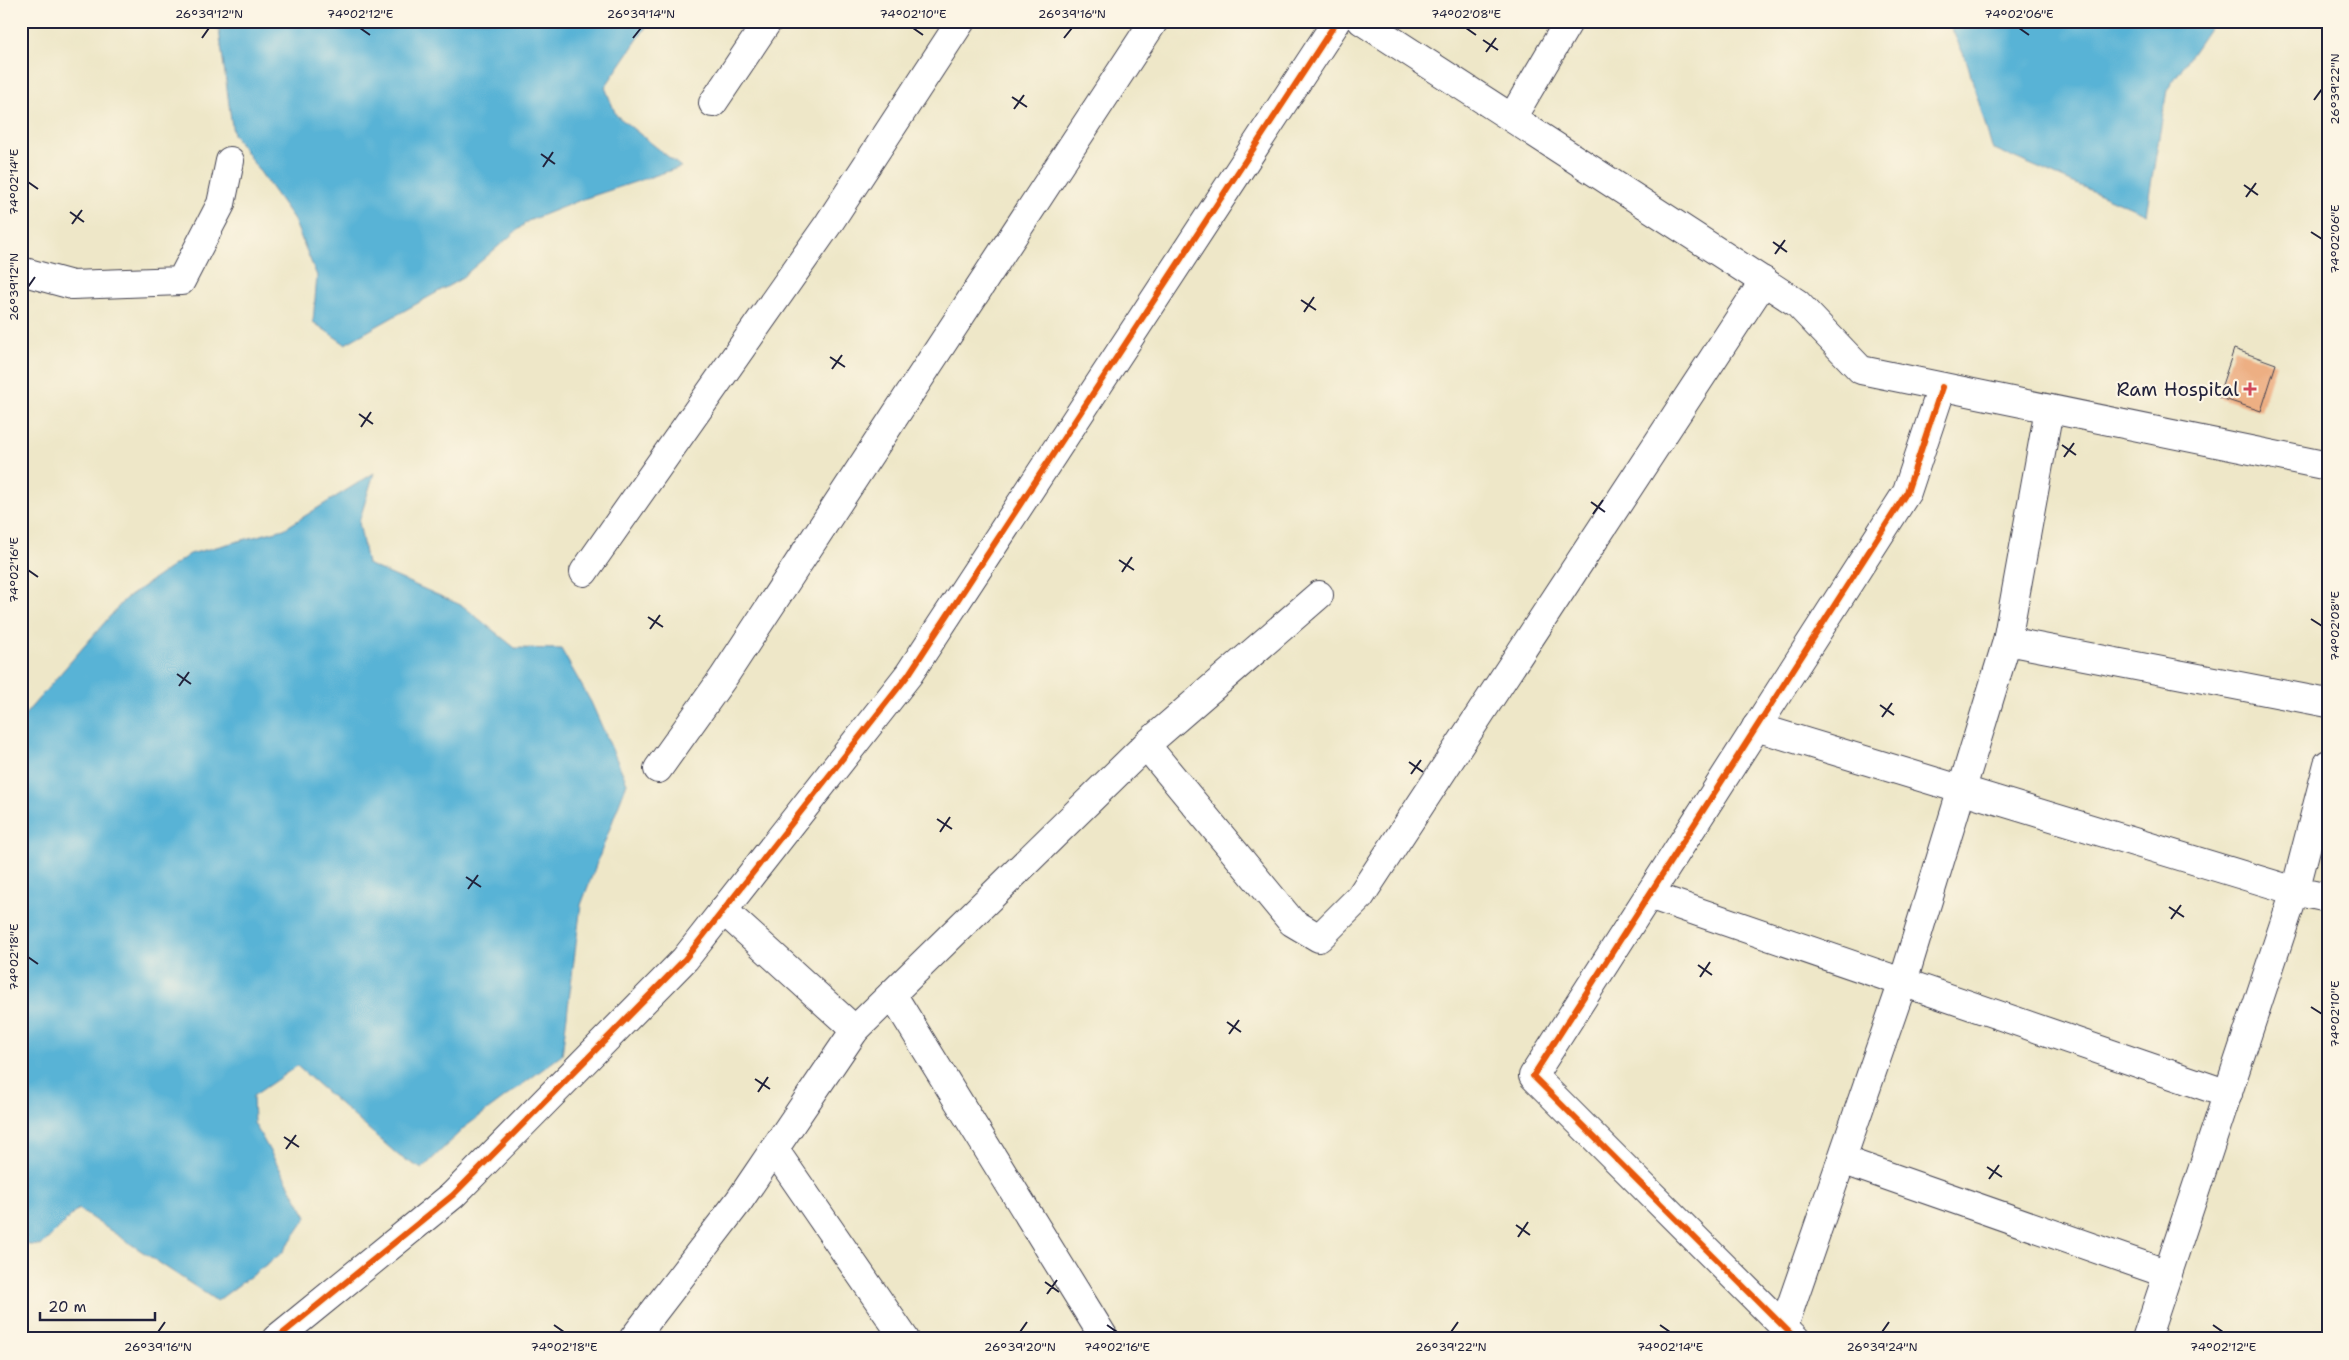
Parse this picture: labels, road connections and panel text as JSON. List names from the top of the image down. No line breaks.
{"places":{"health":["Ram Hospital"]},"scale_bar":"20 m","coordinates":["26°39'12\"N","74°02'12\"E","26°39'14\"N","74°02'10\"E","26°39'16\"N","74°02'08\"E","74°02'06\"E","26°39'22\"N","74°02'14\"E","74°02'16\"E","74°02'18\"E","26°39'20\"N","26°39'24\"N"]}
